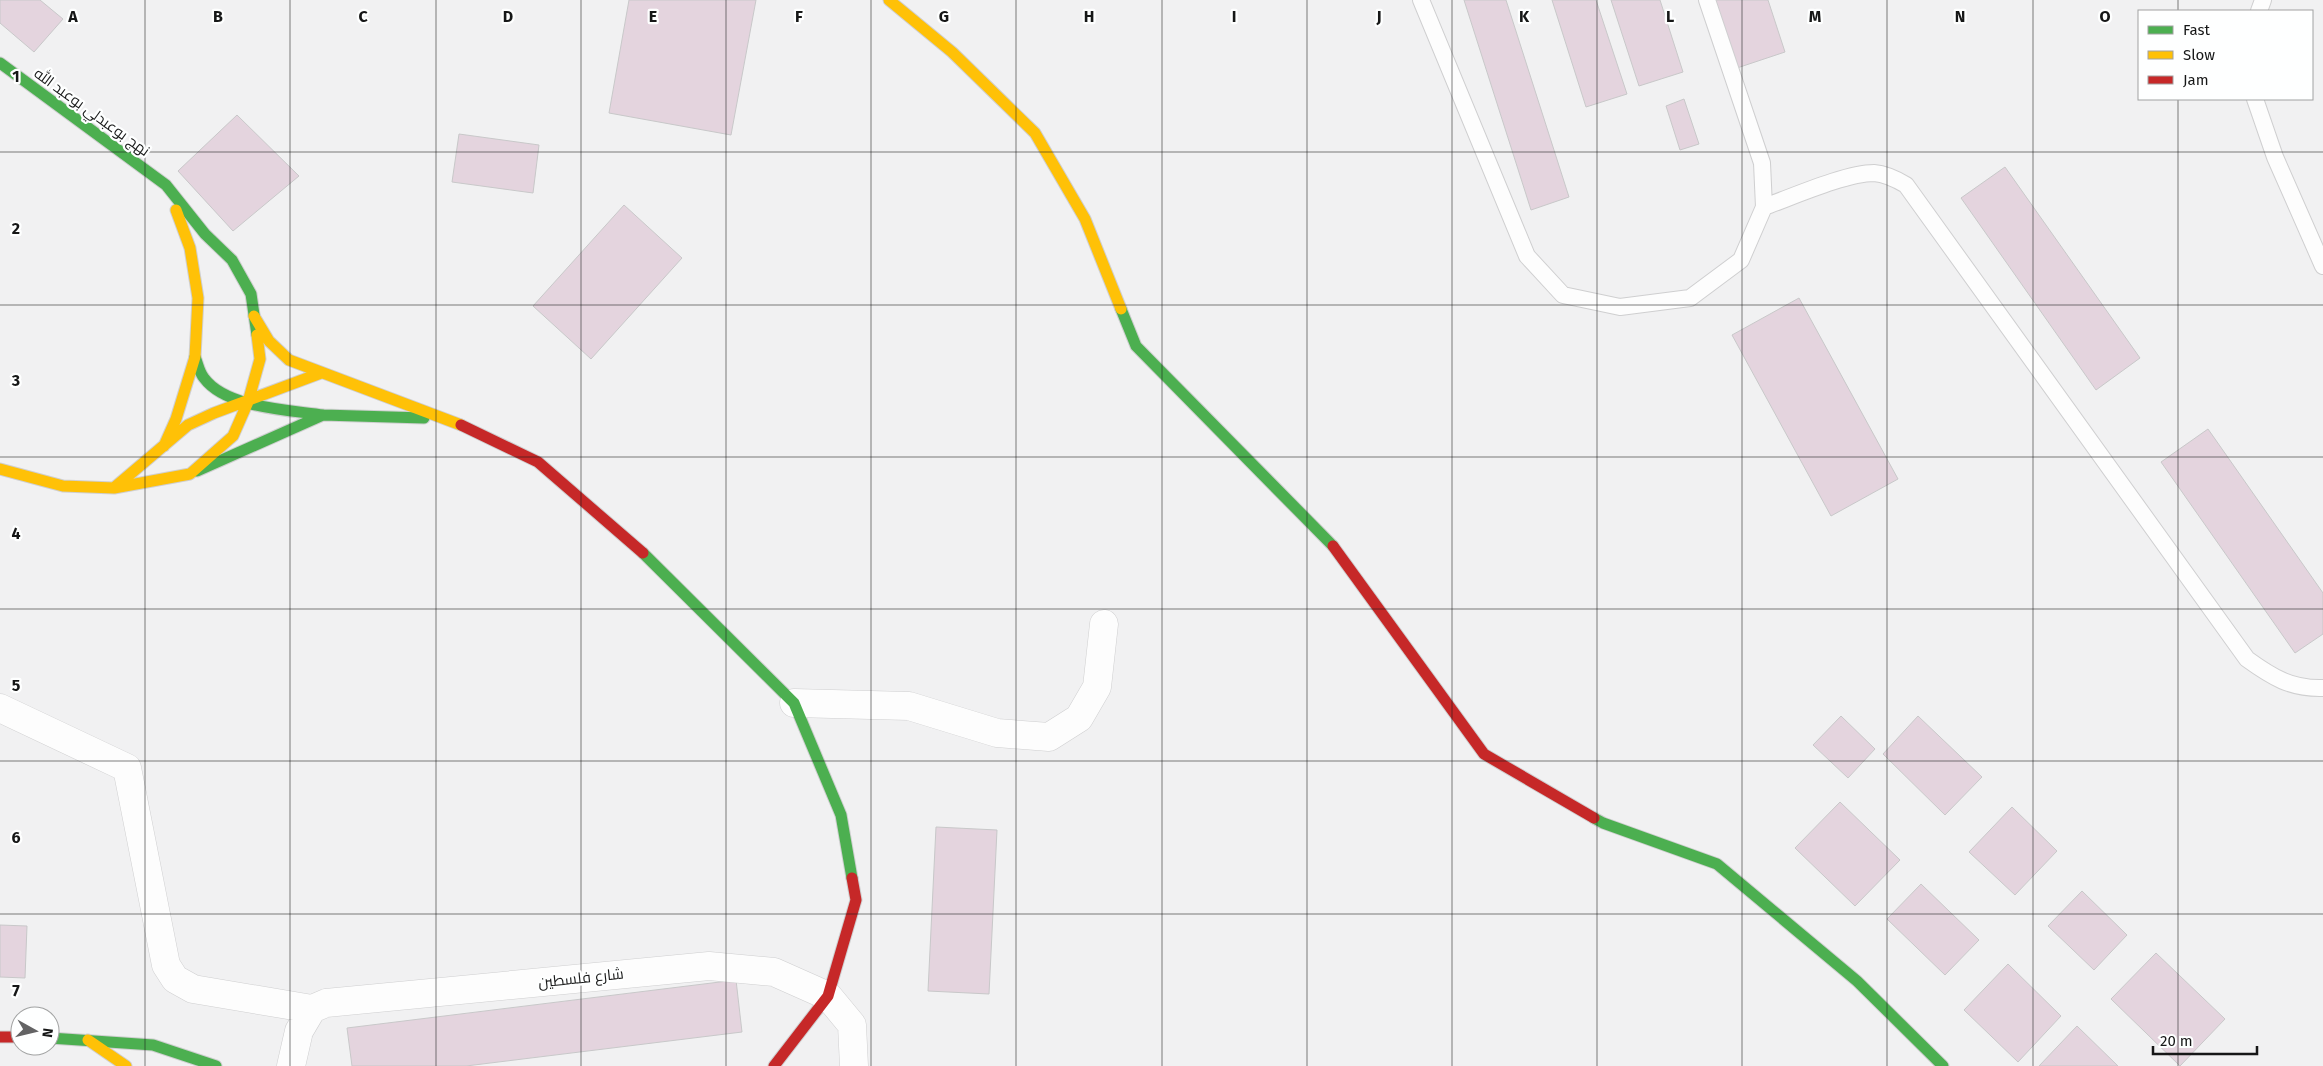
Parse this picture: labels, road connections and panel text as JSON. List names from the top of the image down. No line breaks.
{"streets":{"main road":["نهج بوعبدلي بوعبد الله"],"street":["شارع فلسطين"]},"legend":["Fast","Slow","Jam"],"scale_bar":"20 m","north":"right","grid":{"columns":["A","B","C","D","E","F","G","H","I","J","K","L","M","N","O"],"rows":["1","2","3","4","5","6","7"]}}
